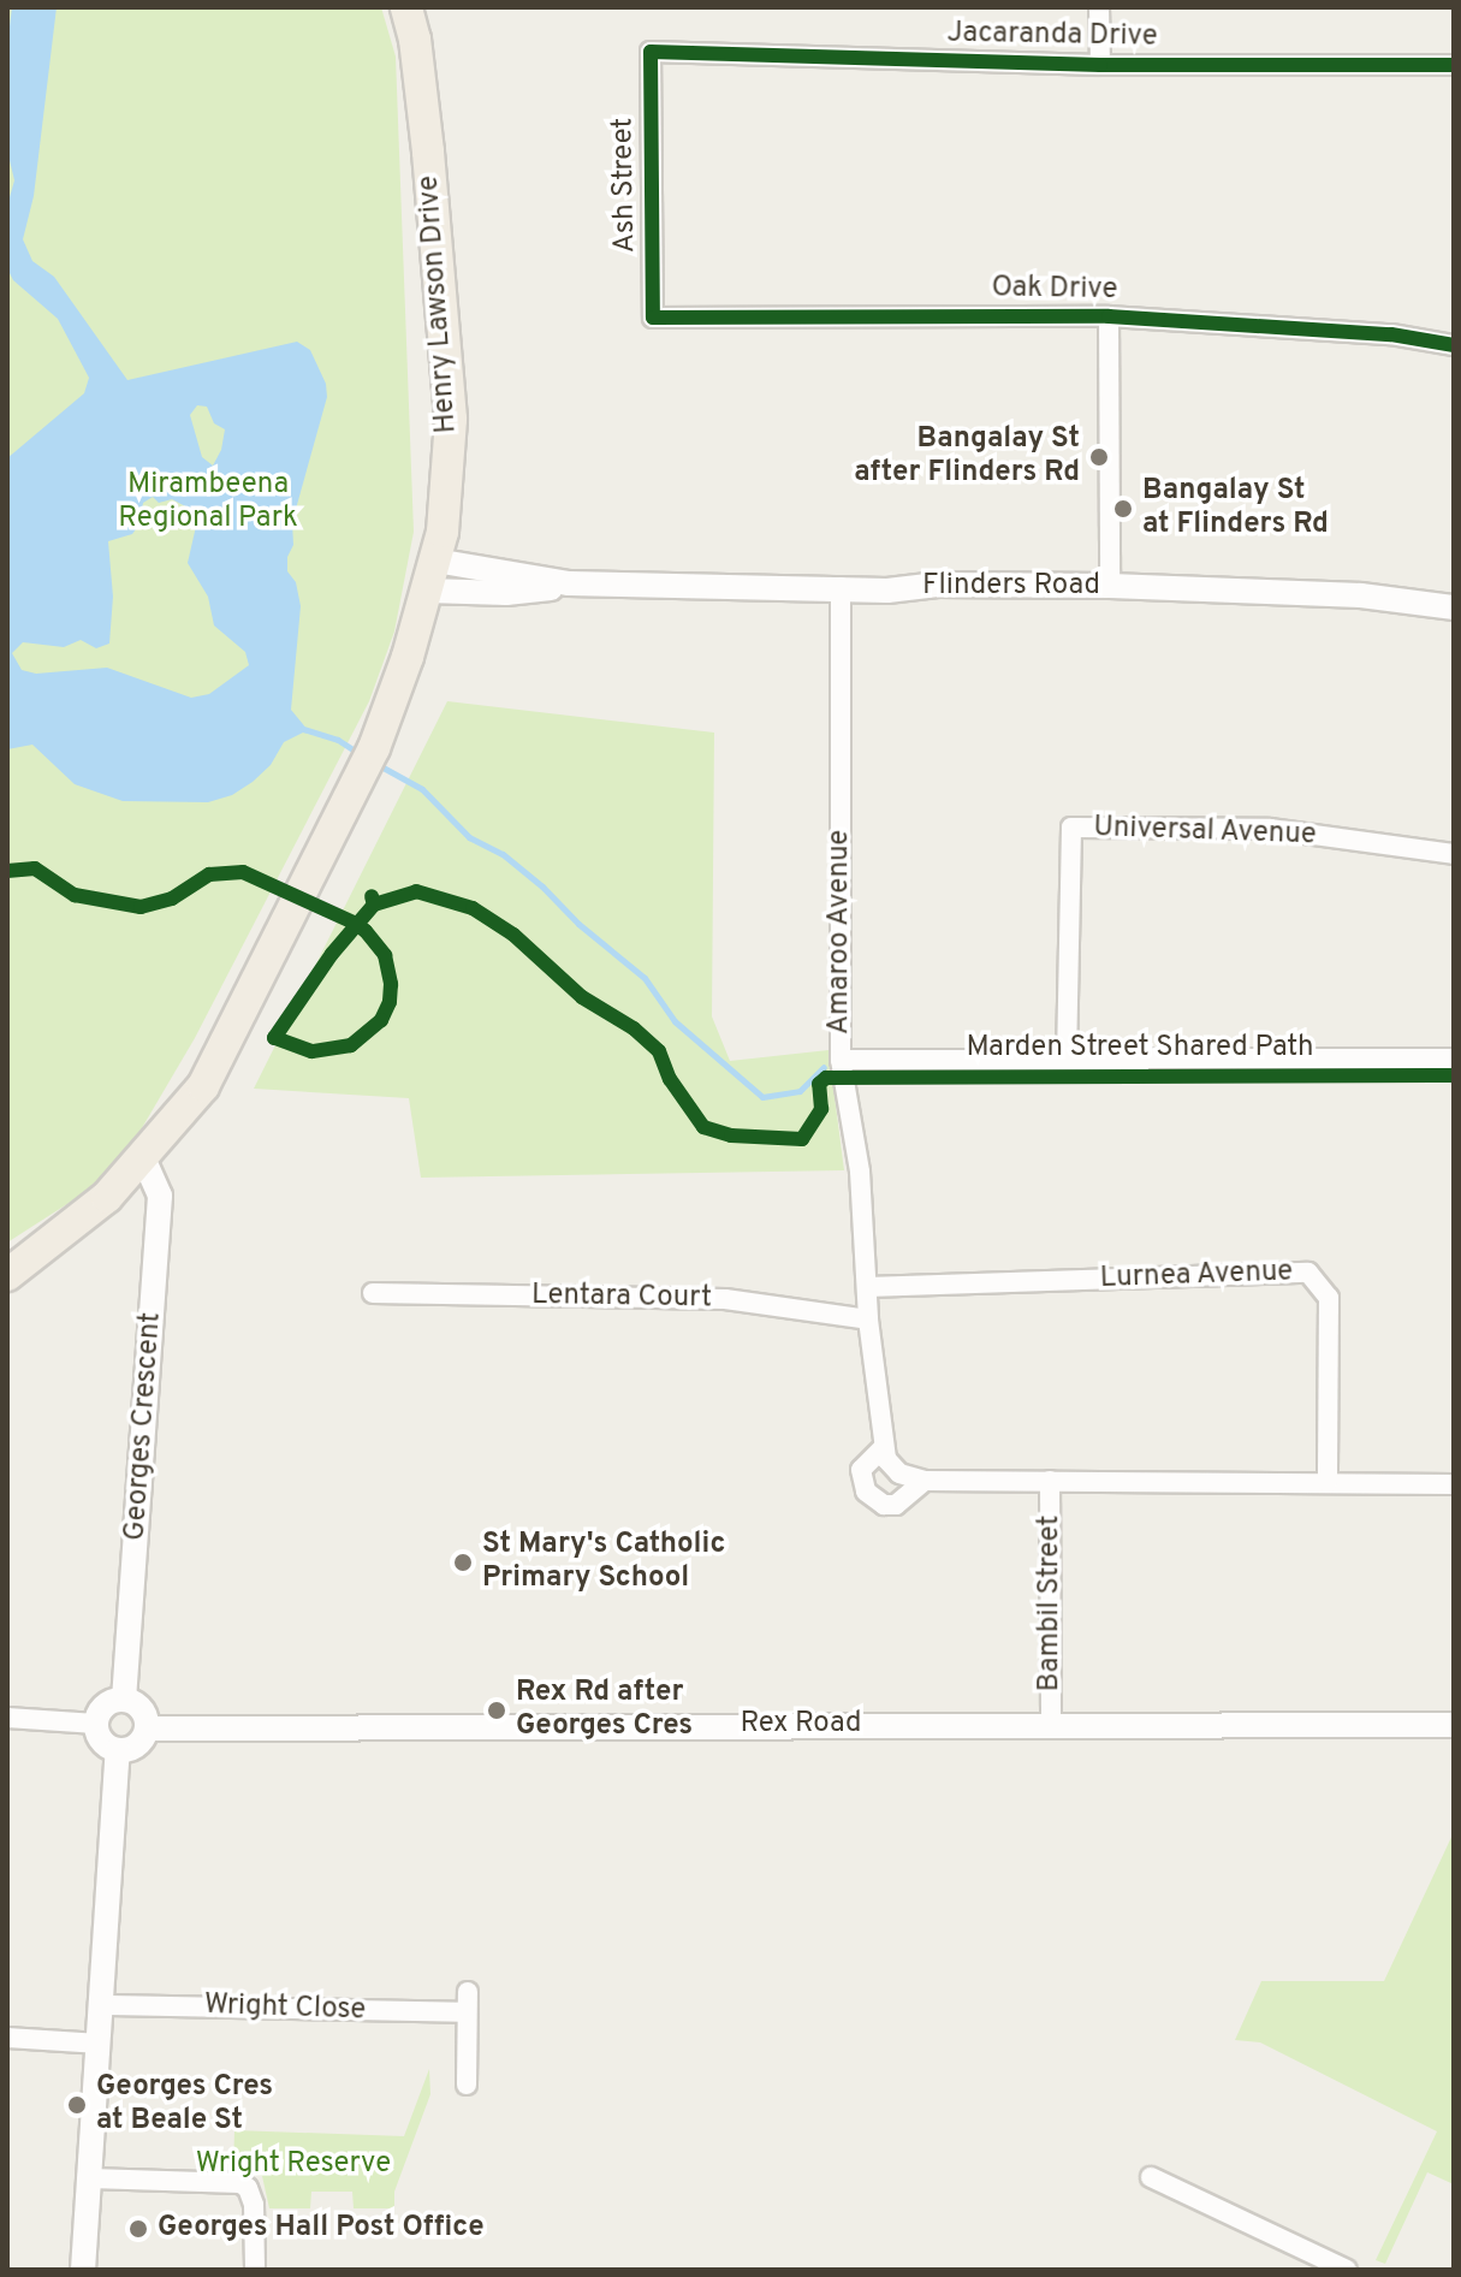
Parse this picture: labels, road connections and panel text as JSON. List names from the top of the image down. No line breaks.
{"streets":{"main road":["Henry Lawson Drive"],"street":["Jacaranda Drive","Ash Street","Oak Drive","Flinders Road","Universal Avenue","Amaroo Avenue","Lurnea Avenue","Lentara Court","Georges Crescent","Bambil Street","Rex Road","Wright Close"],"cycle path":["Marden Street Shared Path"]},"crossings":[["Jacaranda Drive","Ash Street"],["Ash Street","Oak Drive"],["Henry Lawson Drive","Flinders Road"],["Henry Lawson Drive","Georges Crescent"],["Flinders Road","Amaroo Avenue"],["Amaroo Avenue","Lurnea Avenue"],["Amaroo Avenue","Lentara Court"],["Georges Crescent","Rex Road"],["Bambil Street","Rex Road"]],"parks":["Mirambeena Regional Park","Wright Reserve"],"places":["Bangalay St after Flinders Rd","Bangalay St at Flinders Rd","St Mary's Catholic Primary School","Rex Rd after Georges Cres","Georges Cres at Beale St","Georges Hall Post Office"]}
